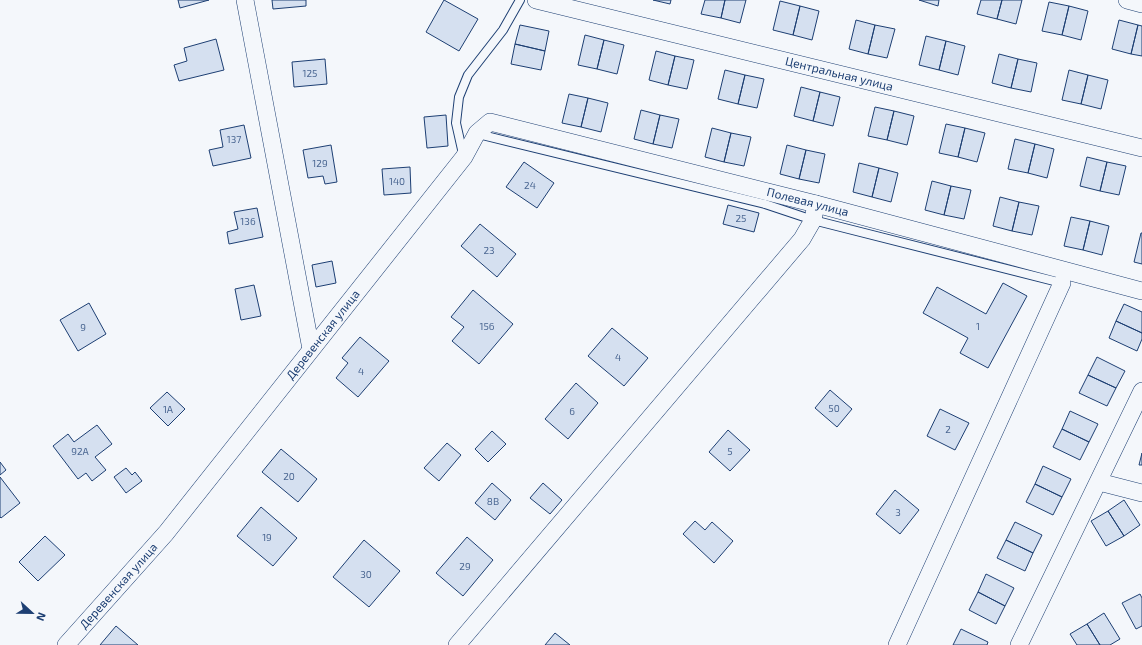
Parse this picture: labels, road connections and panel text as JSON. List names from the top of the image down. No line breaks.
{"streets":{"street":["Центральная улица","Полевая улица","Деревенская улица"]},"crossings":[["Полевая улица","Деревенская улица"]],"house_numbers":["125","137","129","140","24","25","136","23","156","1","9","4","4","50","1А","6","2","92А","5","20","8В","3","19","29","30"],"north":"right"}
